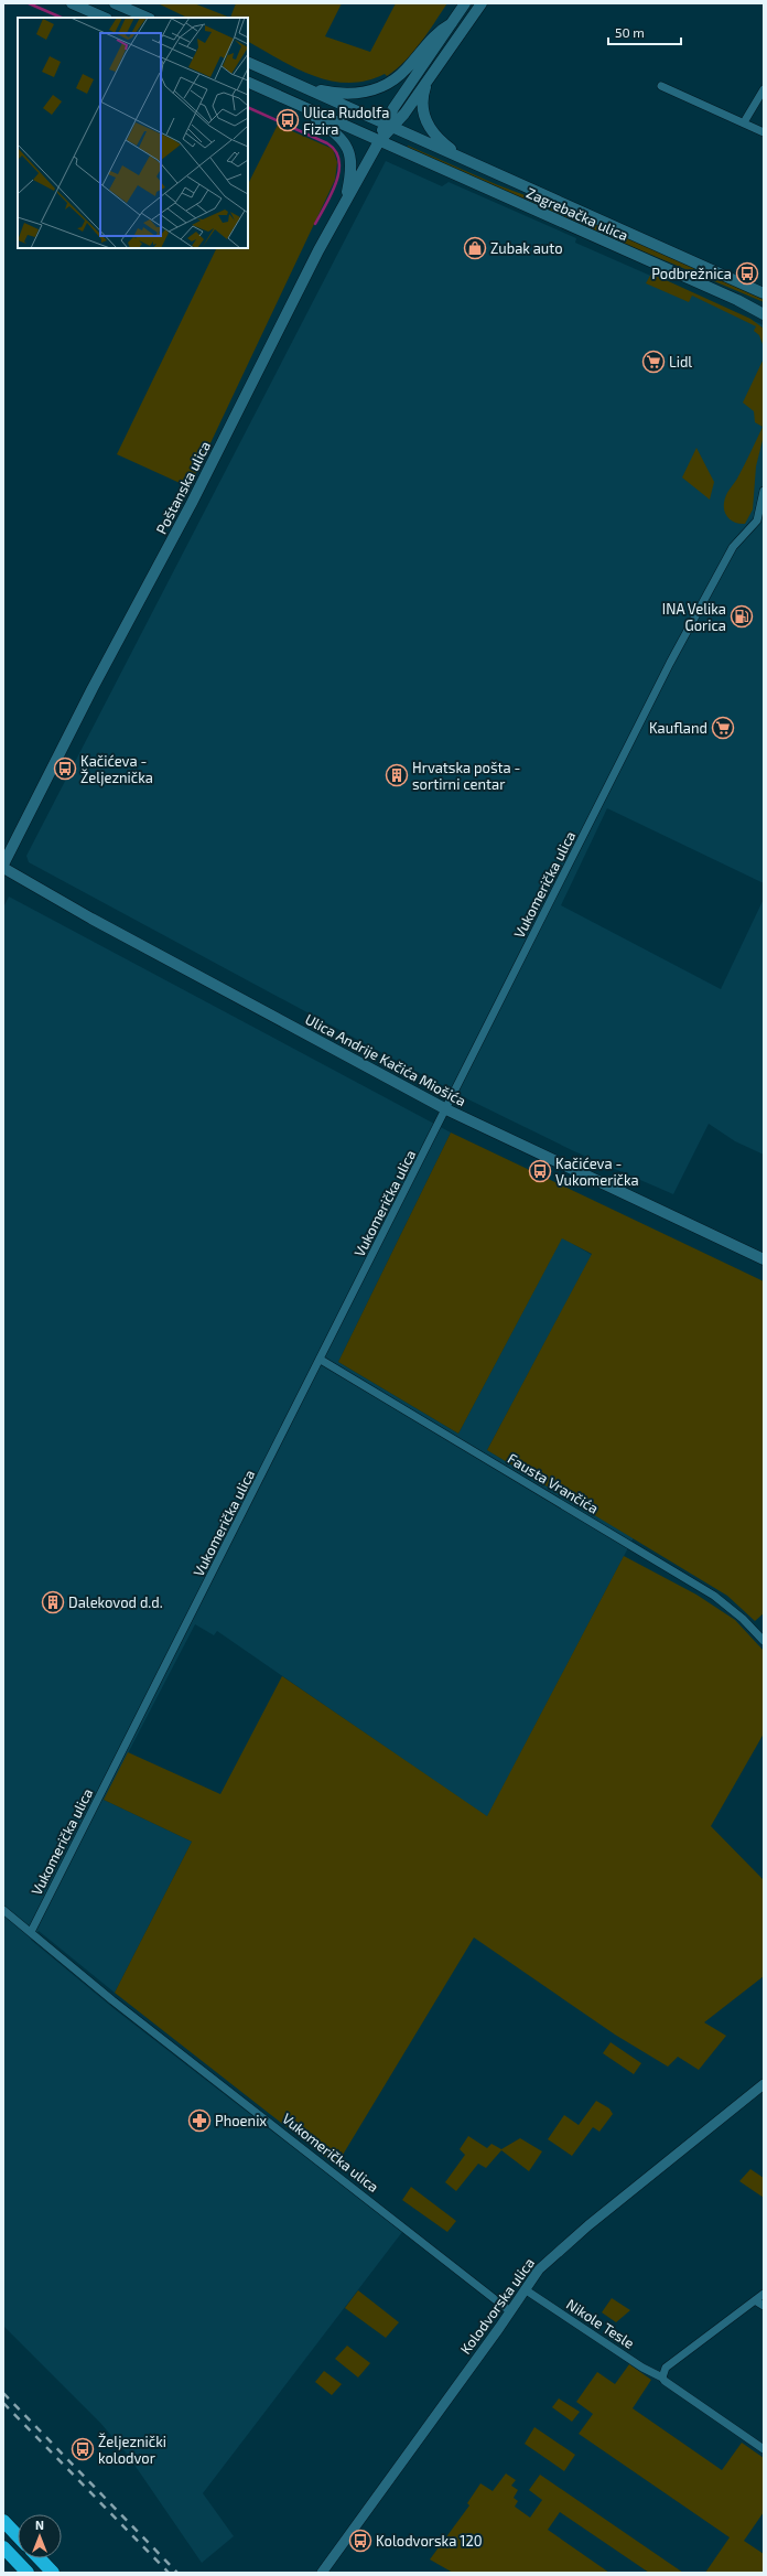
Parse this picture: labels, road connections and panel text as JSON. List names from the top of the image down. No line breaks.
{"streets":{"main road":["Zagrebačka ulica","Poštanska ulica","Ulica Andrije Kačića Miošića"],"street":["Vukomerička ulica","Fausta Vrančića","Kolodvorska ulica","Nikole Tesle"]},"crossings":[["Zagrebačka ulica","Poštanska ulica"],["Poštanska ulica","Ulica Andrije Kačića Miošića"],["Vukomerička ulica","Ulica Andrije Kačića Miošića"],["Vukomerička ulica","Fausta Vrančića"],["Vukomerička ulica","Kolodvorska ulica"],["Kolodvorska ulica","Nikole Tesle"]],"places":{"bus stop":["Ulica Rudolfa Fizira","Podbrežnica","Kačićeva - Željeznička","Kačićeva - Vukomerička","Željeznički kolodvor","Kolodvorska 120"],"shop":["Zubak auto"],"supermarket":["Lidl","Kaufland"],"fuel station":["INA Velika Gorica"],"building":["Hrvatska pošta - sortirni centar","Dalekovod d.d."],"pharmacy":["Phoenix"]},"scale_bar":"50 m","north":"top"}
